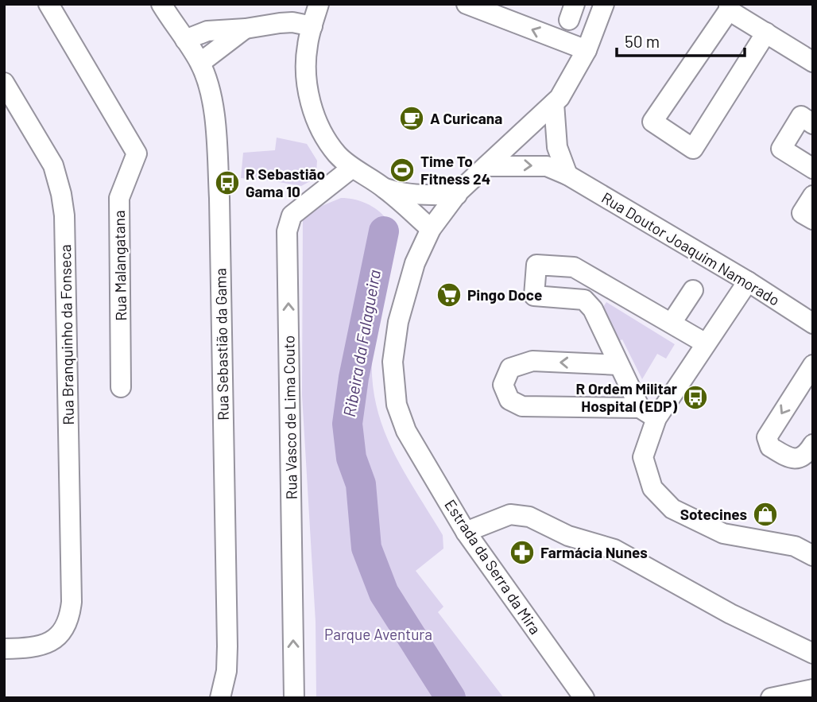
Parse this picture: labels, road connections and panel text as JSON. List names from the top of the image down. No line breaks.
{"streets":{"street":["Rua Doutor Joaquim Namorado","Rua Malangatana","Rua Branquinho da Fonseca","Rua Sebastião da Gama","Rua Vasco de Lima Couto","Estrada da Serra da Mira"]},"crossings":[["Rua Doutor Joaquim Namorado","Estrada da Serra da Mira"]],"one_way":["Rua Vasco de Lima Couto"],"water":["Ribeira da Falagueira"],"parks":["Parque Aventura"],"places":{"cafe":["A Curicana"],"sports":["Time To Fitness 24"],"bus stop":["R Sebastião Gama 10","R Ordem Militar Hospital (EDP)"],"supermarket":["Pingo Doce"],"shop":["Sotecines"],"pharmacy":["Farmácia Nunes"]},"scale_bar":"50 m"}
